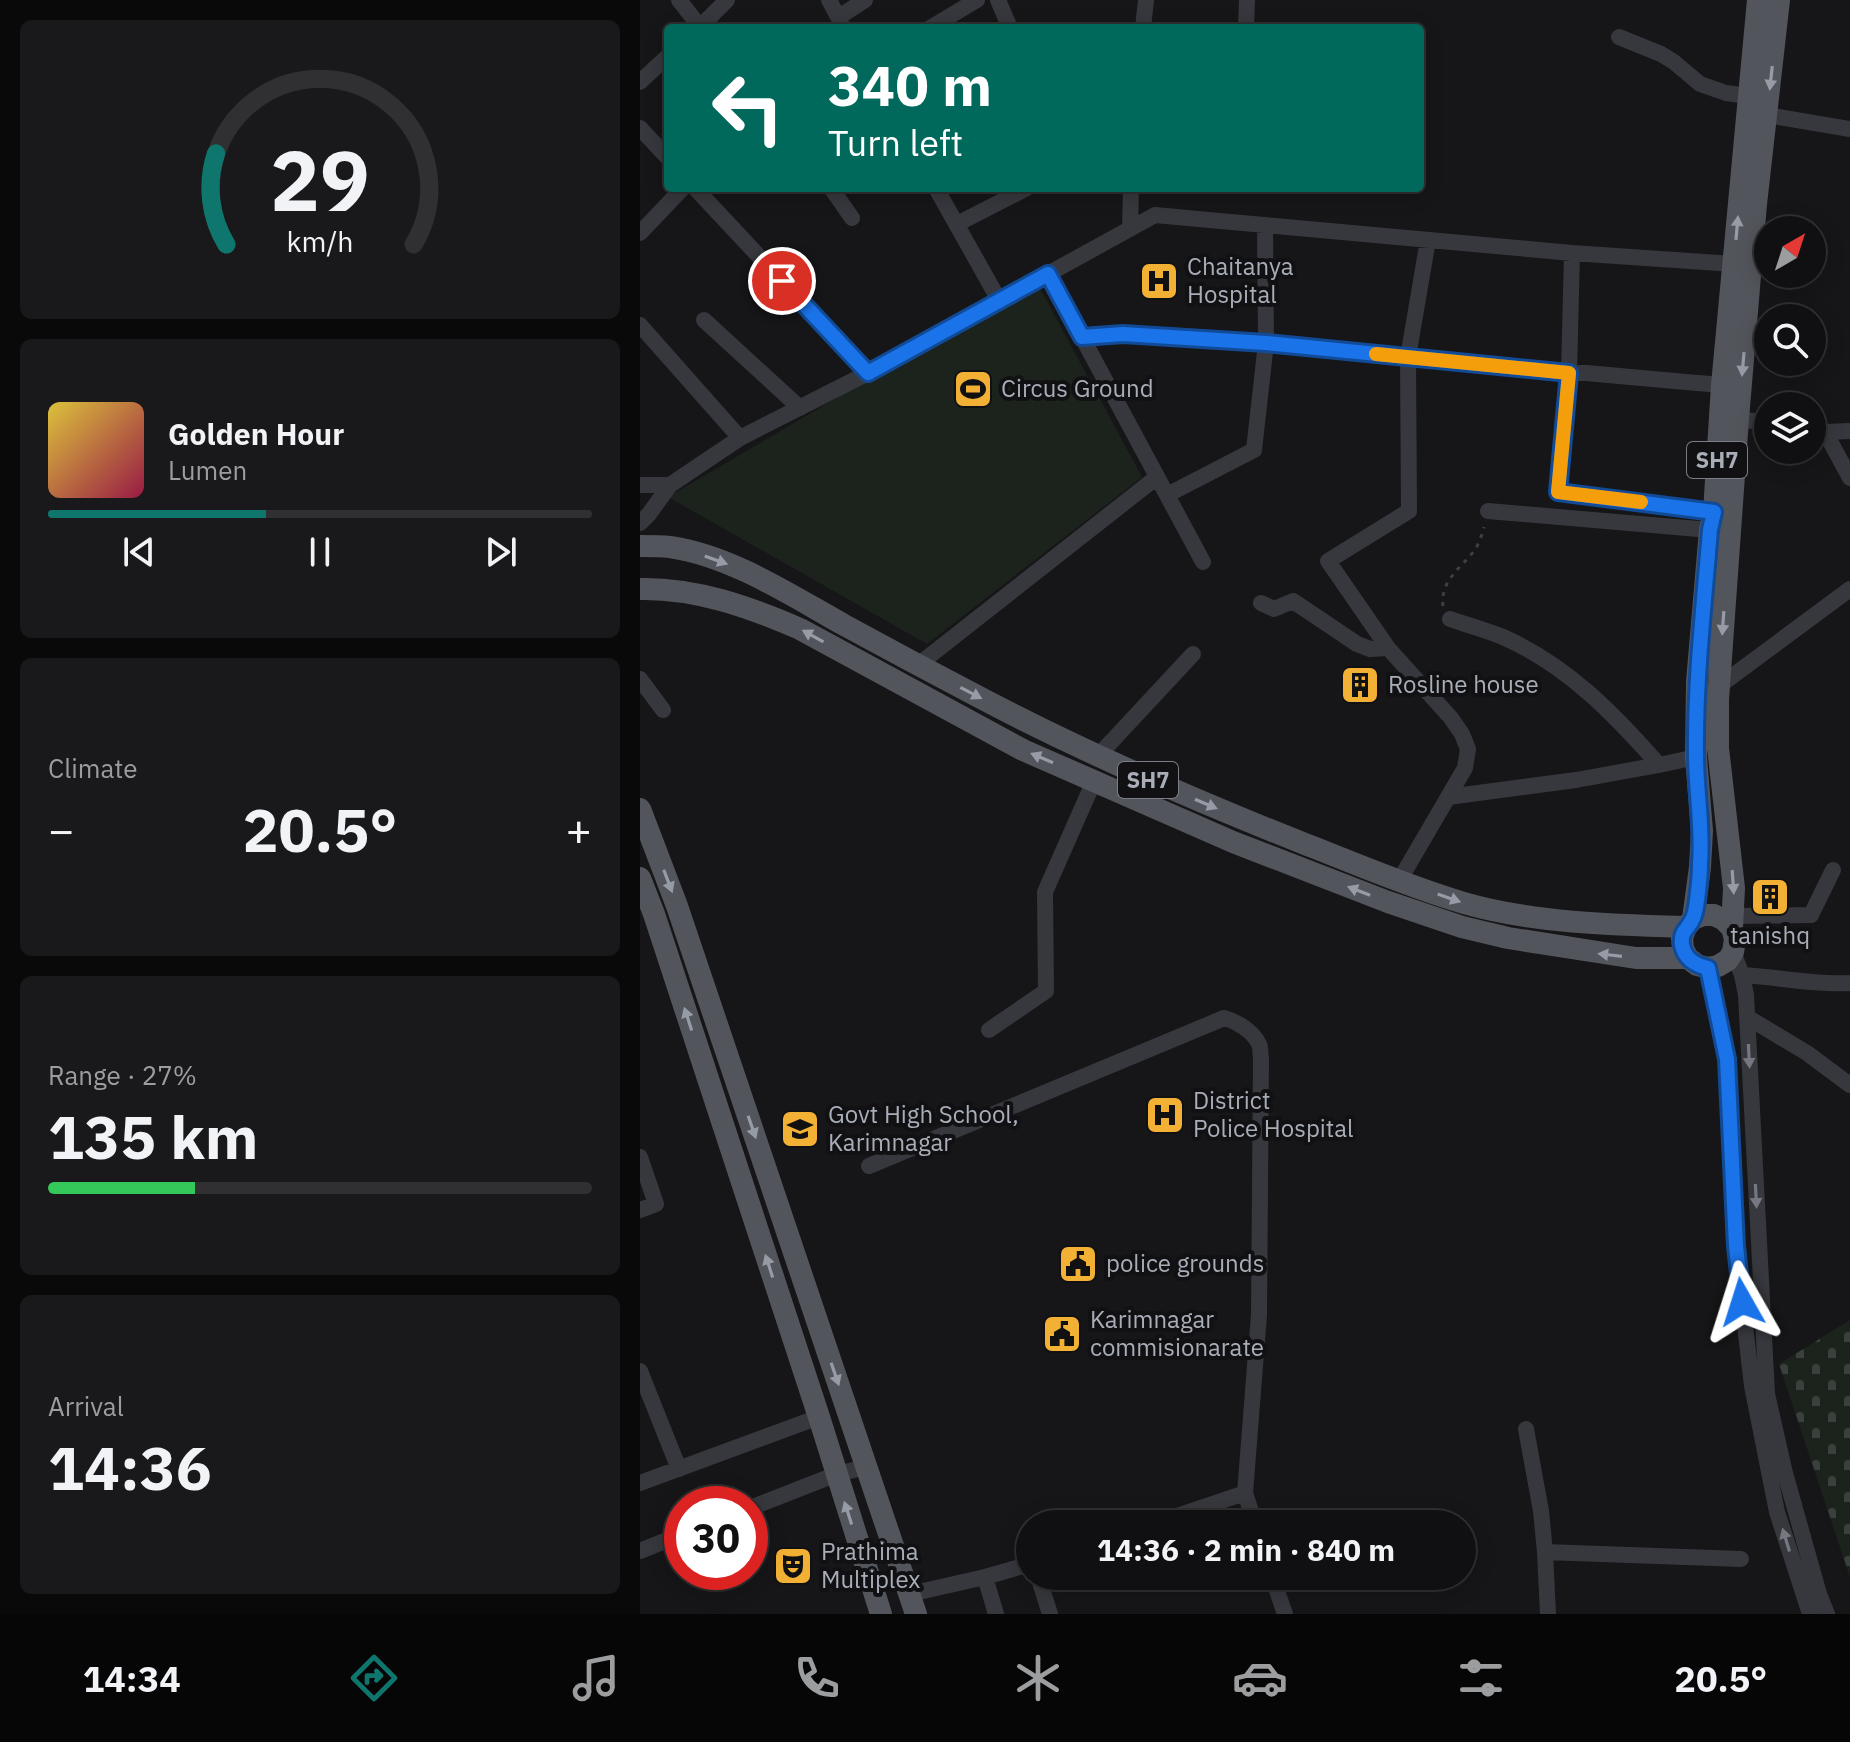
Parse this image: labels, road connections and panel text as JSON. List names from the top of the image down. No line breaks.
{"streets":{"main road":["SH7"]},"places":{"hospital":["Chaitanya Hospital","District Police Hospital"],"sports":["Circus Ground"],"building":["Rosline house","tanishq"],"school or university":["Govt High School, Karimnagar"],"public building":["police grounds","Karimnagar commisionarate"],"theatre":["Prathima Multiplex"]},"north":"top right","page":{"turn":["340 m","Turn left"],"song":["Golden Hour","Lumen"],"tile":["Climate",["Range · 27%","135 km"],["Arrival","14:36"]],"heat":["−","20.5°","+"],"limit":"30","trip":"14:36 · 2 min · 840 m","tabs":["14:34","20.5°"],"gauge":["29","km/h"]}}
